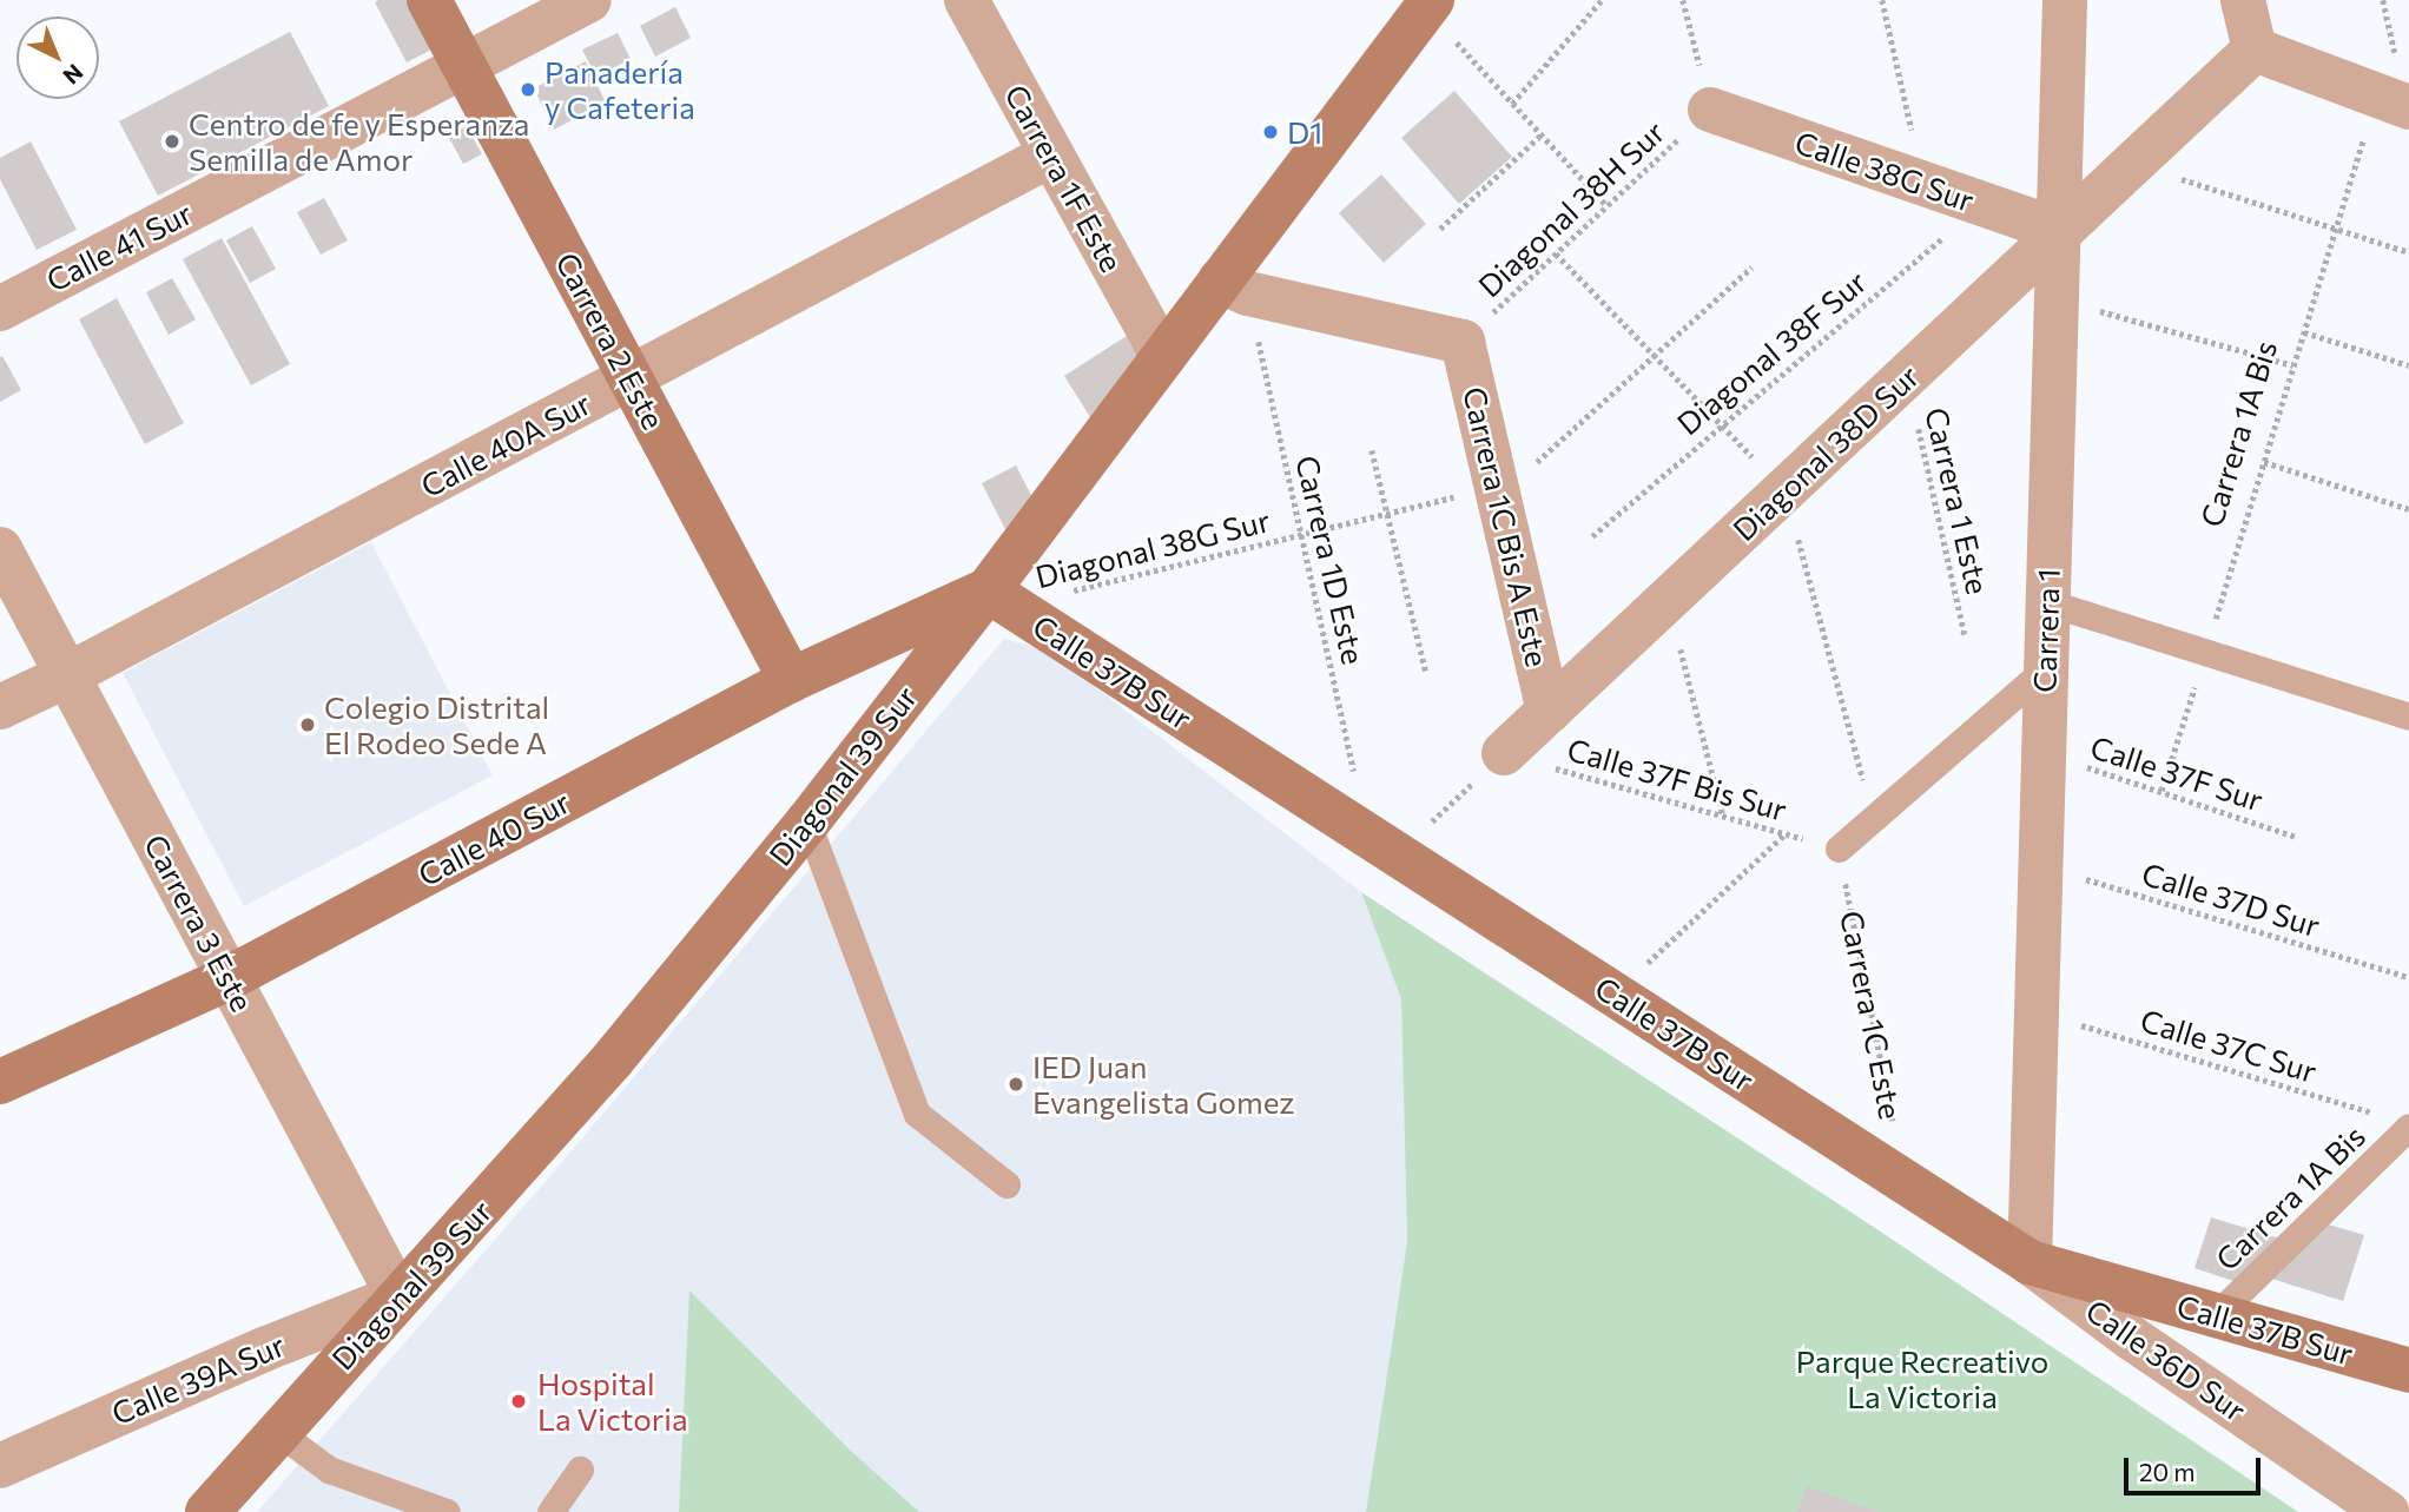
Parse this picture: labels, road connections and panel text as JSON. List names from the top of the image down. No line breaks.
{"streets":{"street":["Calle 38G Sur","Carrera 1F Este","Calle 41 Sur","Carrera 2 Este","Calle 40A Sur","Diagonal 38D Sur","Carrera 1C Bis A Este","Carrera 1","Calle 37B Sur","Diagonal 39 Sur","Calle 40 Sur","Carrera 3 Este","Calle 36D Sur","Calle 39A Sur"],"lane":["Carrera 1A Bis"],"path":["Diagonal 38H Sur","Diagonal 38F Sur","Carrera 1 Este","Diagonal 38G Sur","Carrera 1D Este","Calle 37F Sur","Calle 37F Bis Sur","Calle 37D Sur","Carrera 1C Este","Calle 37C Sur"]},"crossings":[["Calle 38G Sur","Diagonal 38H Sur"],["Calle 38G Sur","Diagonal 38F Sur"],["Calle 38G Sur","Diagonal 38D Sur"],["Calle 38G Sur","Carrera 1"],["Carrera 1F Este","Calle 40A Sur"],["Carrera 1F Este","Diagonal 39 Sur"],["Diagonal 38H Sur","Carrera 1C Bis A Este"],["Calle 41 Sur","Carrera 2 Este"],["Carrera 2 Este","Calle 40A Sur"],["Carrera 2 Este","Calle 40 Sur"],["Carrera 1A Bis","Calle 37B Sur"],["Carrera 1A Bis","Calle 37F Sur"],["Calle 40A Sur","Carrera 3 Este"],["Diagonal 38D Sur","Carrera 1 Este"],["Diagonal 38D Sur","Carrera 1C Bis A Este"],["Diagonal 38D Sur","Carrera 1"],["Diagonal 38D Sur","Calle 37F Bis Sur"],["Carrera 1C Bis A Este","Diagonal 38G Sur"],["Diagonal 38G Sur","Carrera 1D Este"],["Diagonal 38G Sur","Calle 37B Sur"],["Diagonal 38G Sur","Diagonal 39 Sur"],["Diagonal 38G Sur","Calle 40 Sur"],["Carrera 1D Este","Calle 37B Sur"],["Carrera 1D Este","Diagonal 39 Sur"],["Carrera 1","Calle 37B Sur"],["Carrera 1","Calle 37F Sur"],["Carrera 1","Calle 37D Sur"],["Carrera 1","Calle 37C Sur"],["Carrera 1","Calle 36D Sur"],["Calle 37B Sur","Diagonal 39 Sur"],["Calle 37B Sur","Calle 40 Sur"],["Calle 37B Sur","Carrera 1C Este"],["Calle 37B Sur","Calle 36D Sur"],["Diagonal 39 Sur","Calle 40 Sur"],["Diagonal 39 Sur","Carrera 3 Este"],["Diagonal 39 Sur","Calle 39A Sur"],["Calle 37F Bis Sur","Carrera 1C Este"],["Calle 40 Sur","Carrera 3 Este"],["Carrera 3 Este","Calle 39A Sur"]],"parks":["Parque Recreativo La Victoria"],"places":["Panadería y Cafeteria","D1","Centro de fe y Esperanza Semilla de Amor","Colegio Distrital El Rodeo Sede A","IED Juan Evangelista Gomez","Hospital La Victoria"],"scale_bar":"20 m","north":"bottom right"}
